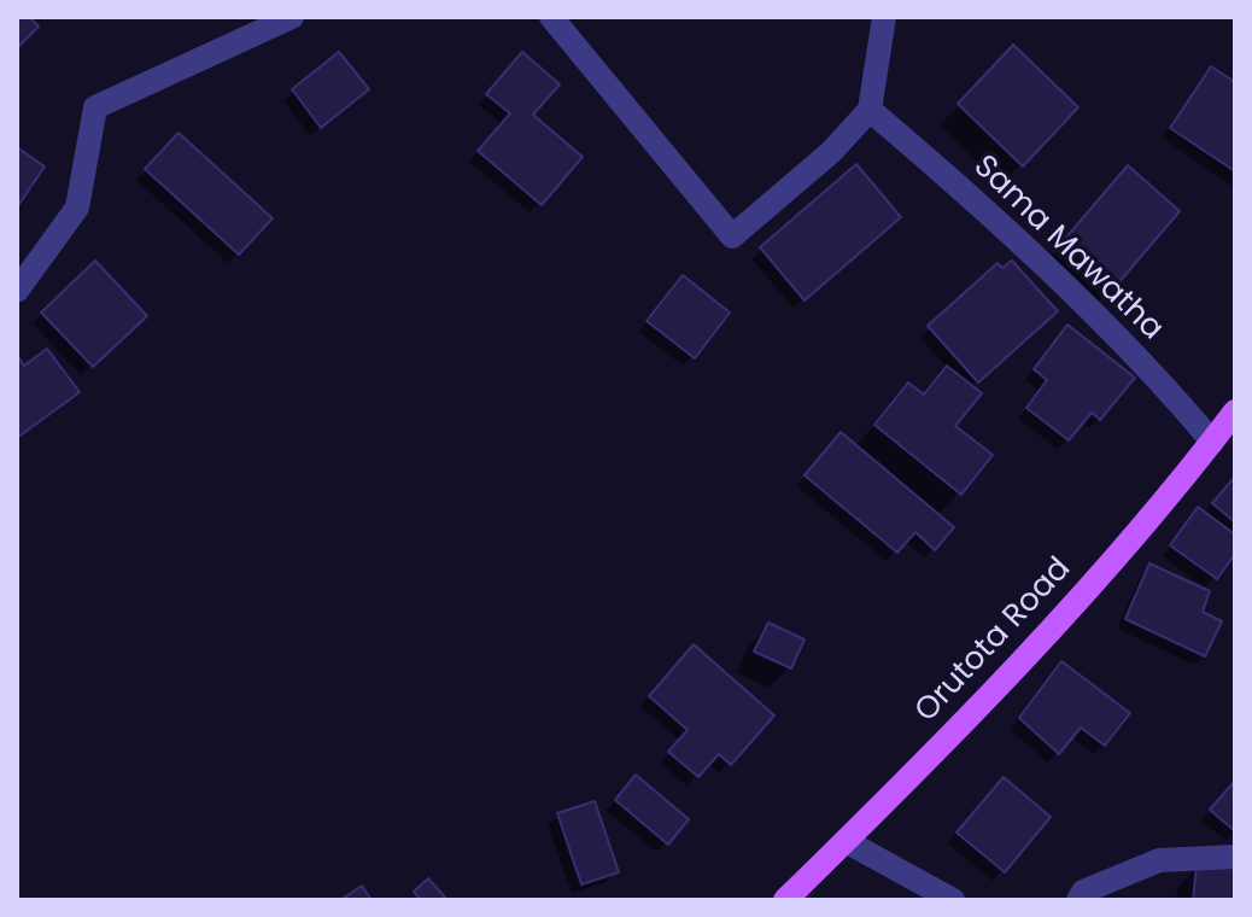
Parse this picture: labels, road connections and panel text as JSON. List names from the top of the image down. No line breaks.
{"streets":{"main road":["Orutota Road"],"street":["Sama Mawatha"]},"crossings":[["Sama Mawatha","Orutota Road"]]}
